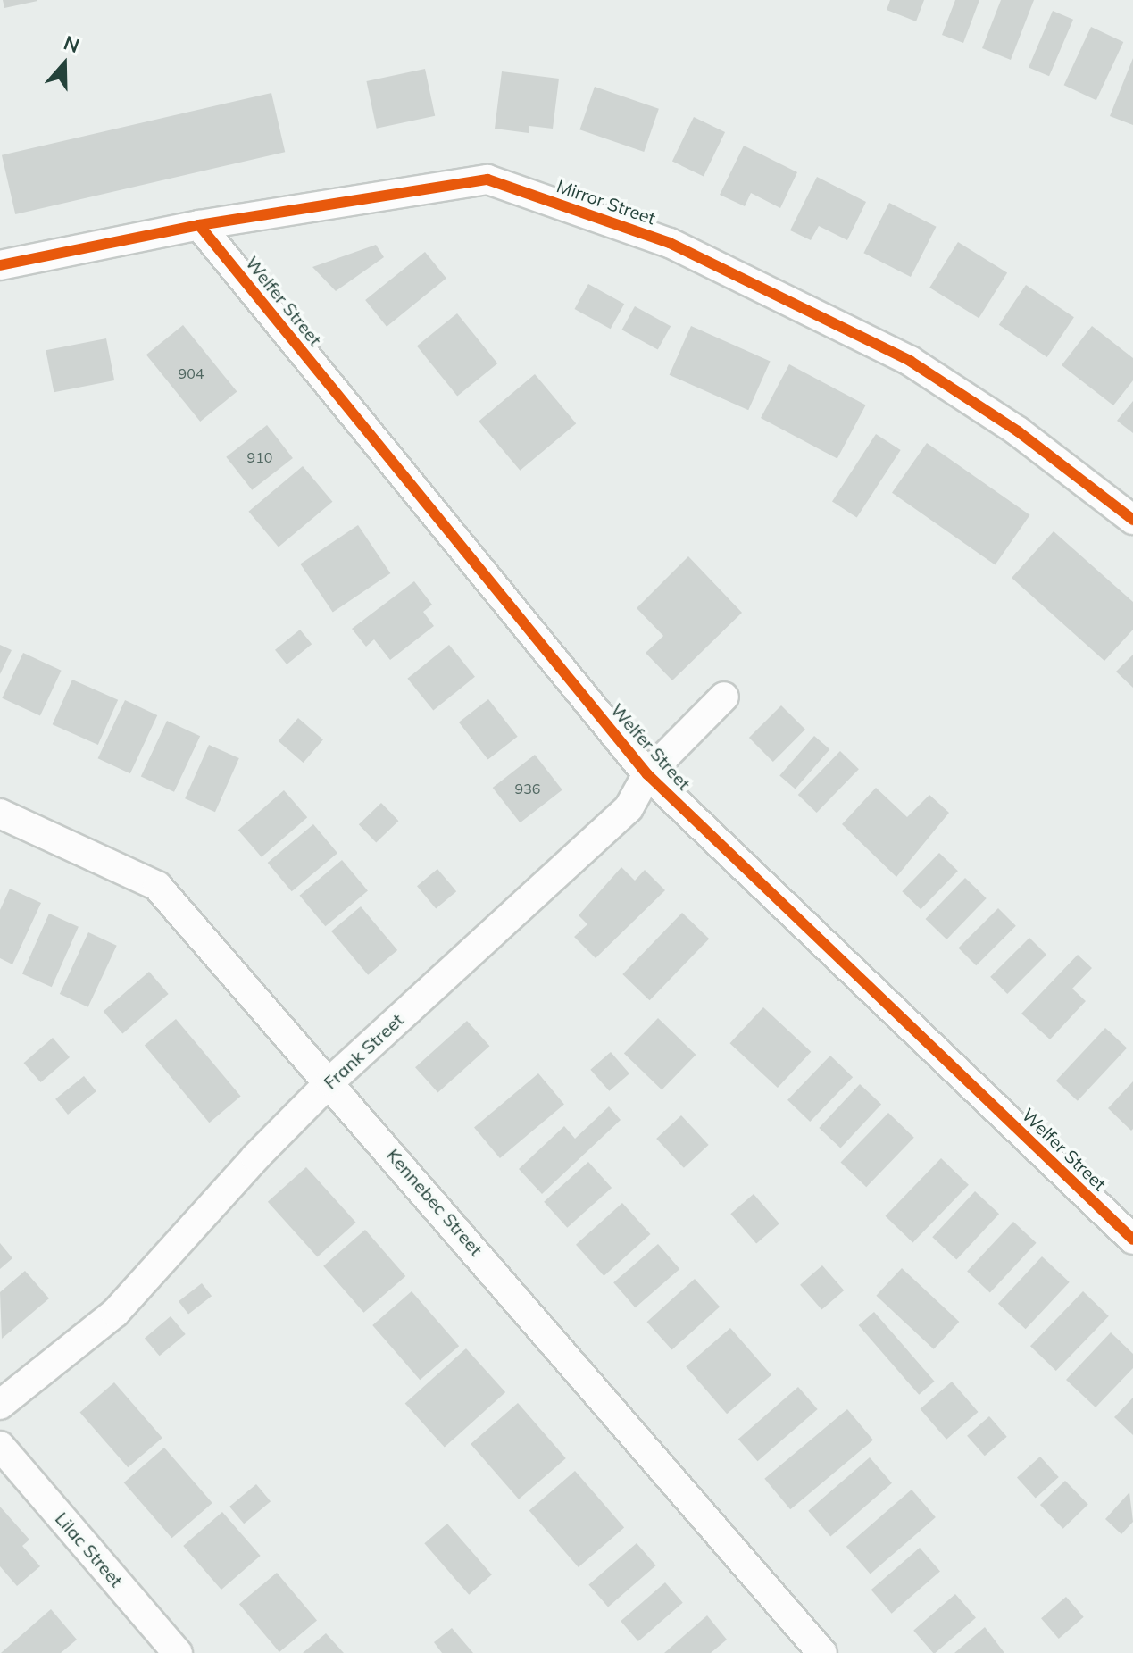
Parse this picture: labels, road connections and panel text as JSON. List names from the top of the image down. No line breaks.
{"streets":{"street":["Mirror Street","Welfer Street","Frank Street","Kennebec Street","Lilac Street"]},"crossings":[["Mirror Street","Welfer Street"],["Welfer Street","Frank Street"],["Frank Street","Kennebec Street"]],"house_numbers":["904","910","936"],"north":"top"}
